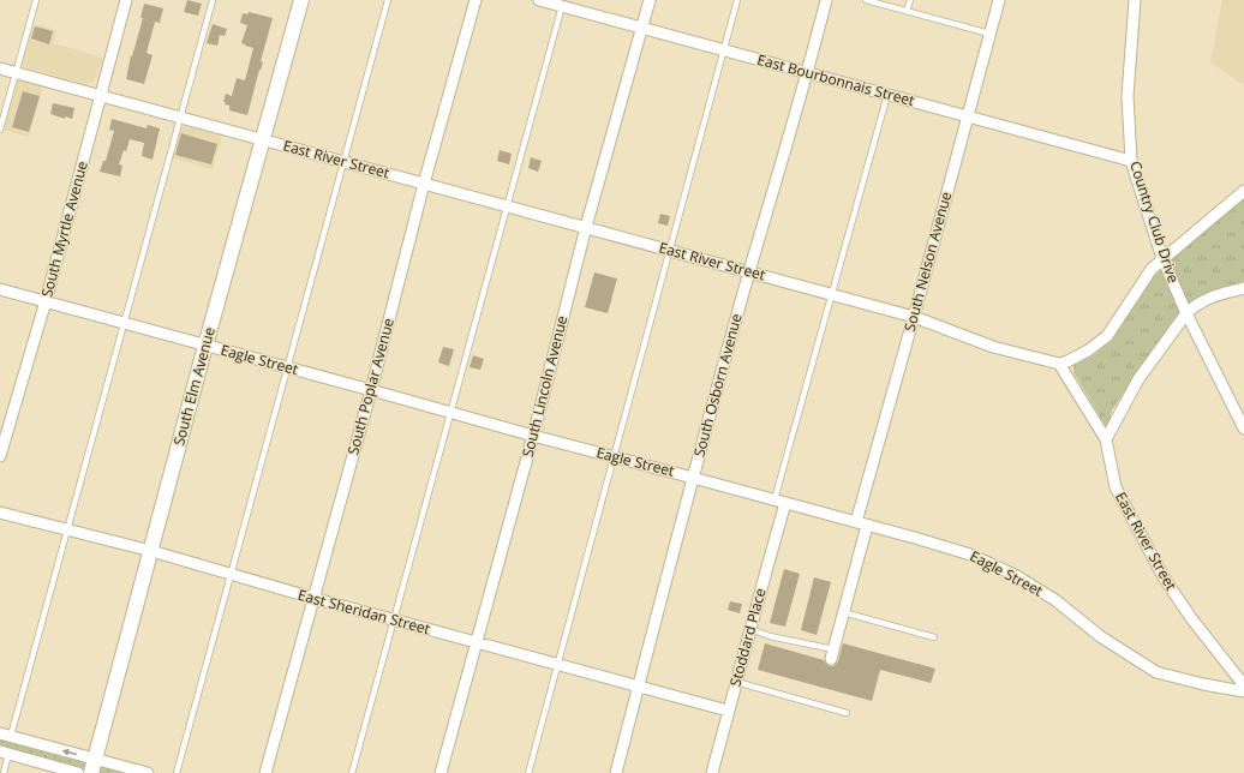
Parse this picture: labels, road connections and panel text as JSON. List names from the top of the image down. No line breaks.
{"streets":{"street":["East Bourbonnais Street","East River Street","Country Club Drive","South Myrtle Avenue","South Nelson Avenue","Eagle Street","South Osborn Avenue","South Elm Avenue","South Poplar Avenue","South Lincoln Avenue","East Sheridan Street","Stoddard Place"]},"crossings":[["East Bourbonnais Street","Country Club Drive"],["East Bourbonnais Street","South Nelson Avenue"],["East Bourbonnais Street","South Osborn Avenue"],["East Bourbonnais Street","South Lincoln Avenue"],["East River Street","South Myrtle Avenue"],["East River Street","South Nelson Avenue"],["East River Street","South Osborn Avenue"],["East River Street","South Elm Avenue"],["East River Street","South Poplar Avenue"],["East River Street","South Lincoln Avenue"],["South Myrtle Avenue","Eagle Street"],["South Nelson Avenue","Eagle Street"],["Eagle Street","South Osborn Avenue"],["Eagle Street","South Elm Avenue"],["Eagle Street","South Poplar Avenue"],["Eagle Street","South Lincoln Avenue"],["Eagle Street","Stoddard Place"],["South Osborn Avenue","East Sheridan Street"],["South Elm Avenue","East Sheridan Street"],["South Poplar Avenue","East Sheridan Street"],["South Lincoln Avenue","East Sheridan Street"],["East Sheridan Street","Stoddard Place"]]}
